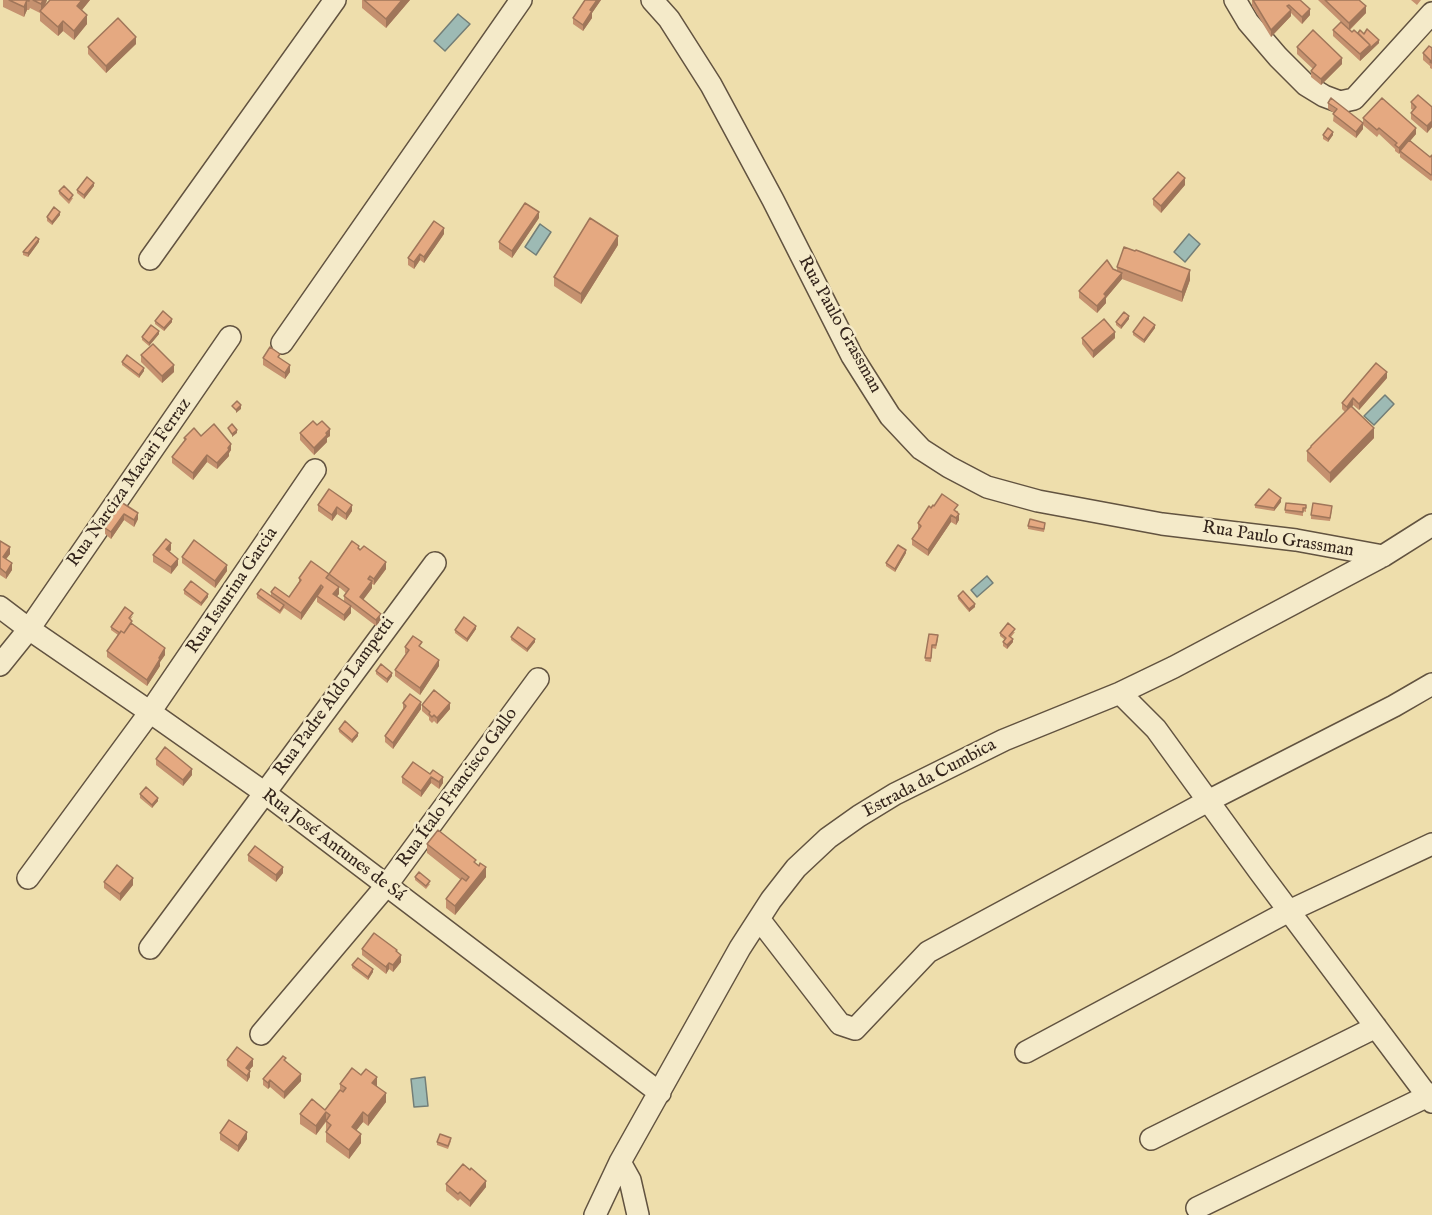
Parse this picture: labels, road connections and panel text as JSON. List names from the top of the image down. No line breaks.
{"streets":{"street":["Rua Paulo Grassman","Rua Narciza Macari Ferraz","Rua Isaurina Garcia","Rua Padre Aldo Lampetti","Estrada da Cumbica","Rua Ítalo Francisco Gallo","Rua José Antunes de Sá"]},"crossings":[["Rua Paulo Grassman","Estrada da Cumbica"],["Rua Narciza Macari Ferraz","Rua José Antunes de Sá"],["Rua Isaurina Garcia","Rua José Antunes de Sá"],["Rua Padre Aldo Lampetti","Rua José Antunes de Sá"],["Estrada da Cumbica","Rua José Antunes de Sá"],["Rua Ítalo Francisco Gallo","Rua José Antunes de Sá"]]}
